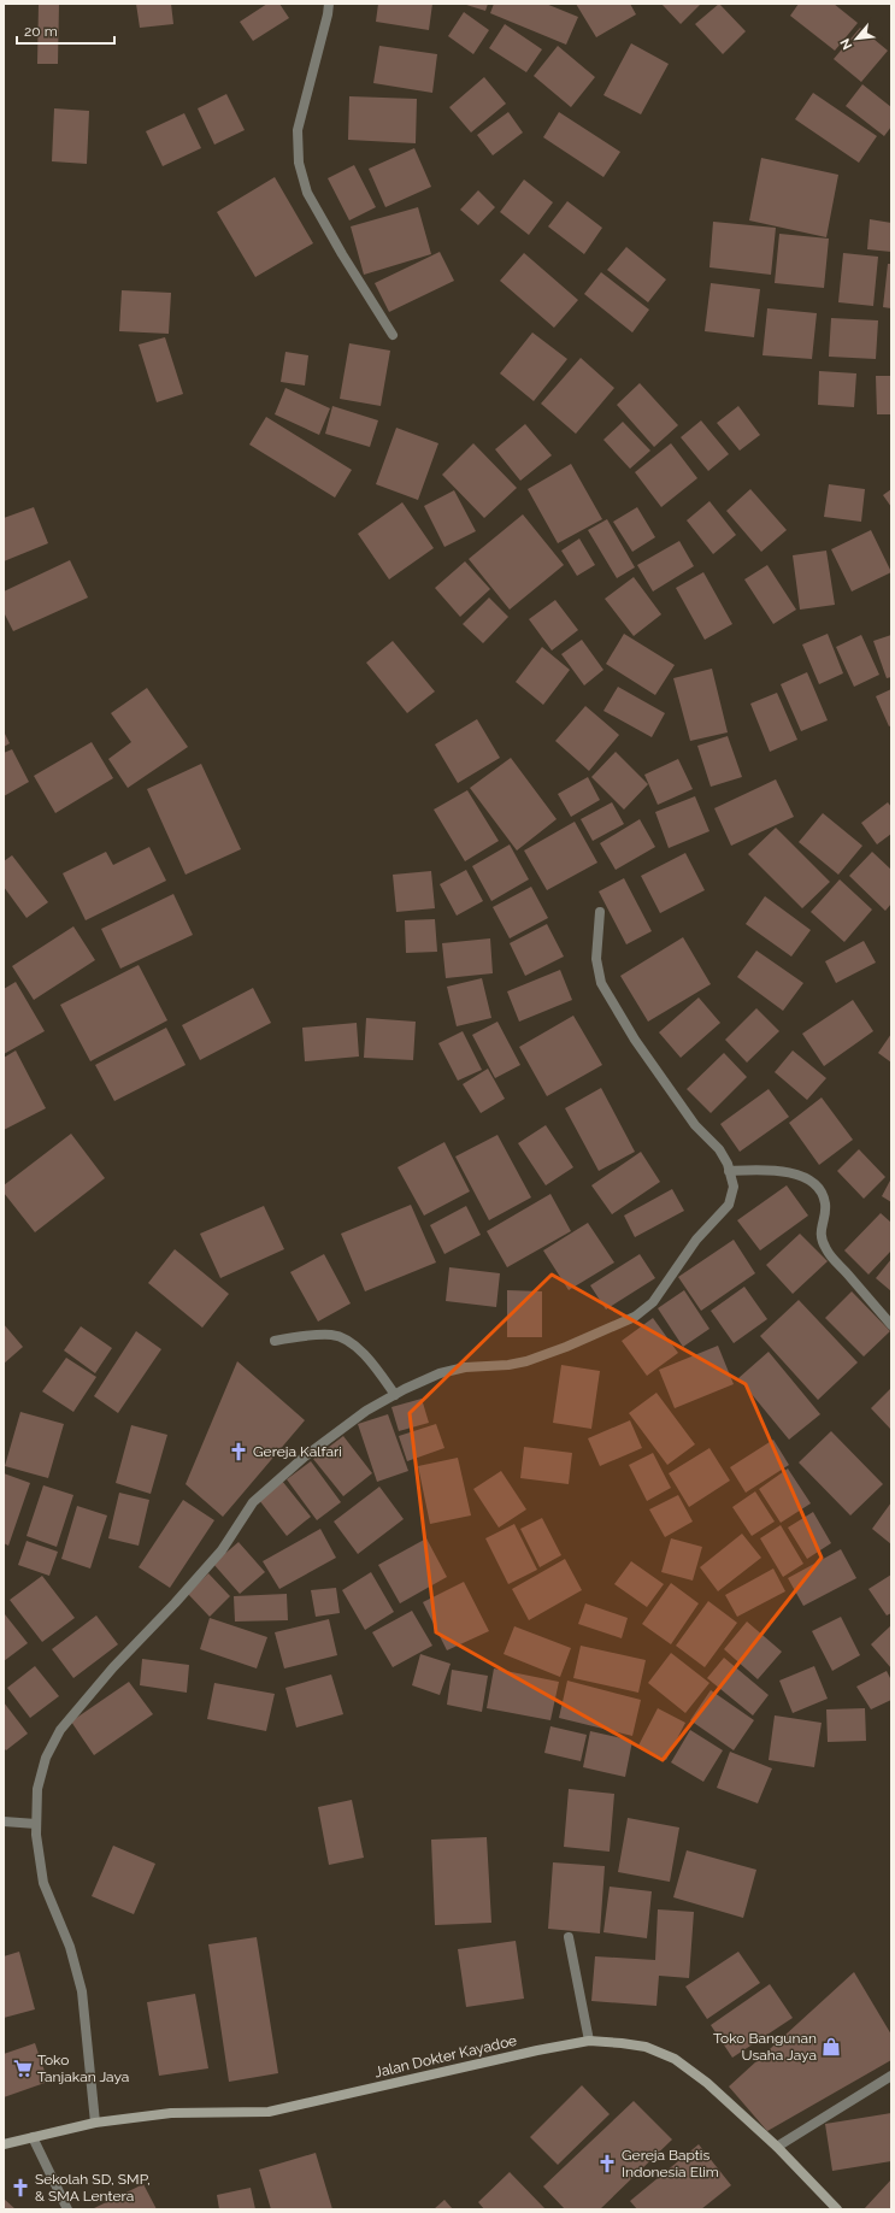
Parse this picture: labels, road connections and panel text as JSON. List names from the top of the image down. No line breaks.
{"streets":{"street":["Jalan Dokter Kayadoe"]},"places":{"church":["Gereja Kalfari","Gereja Baptis Indonesia Elim","Sekolah SD, SMP, & SMA Lentera"],"shop":["Toko Bangunan Usaha Jaya"],"supermarket":["Toko Tanjakan Jaya"]},"scale_bar":"20 m","north":"bottom left"}
